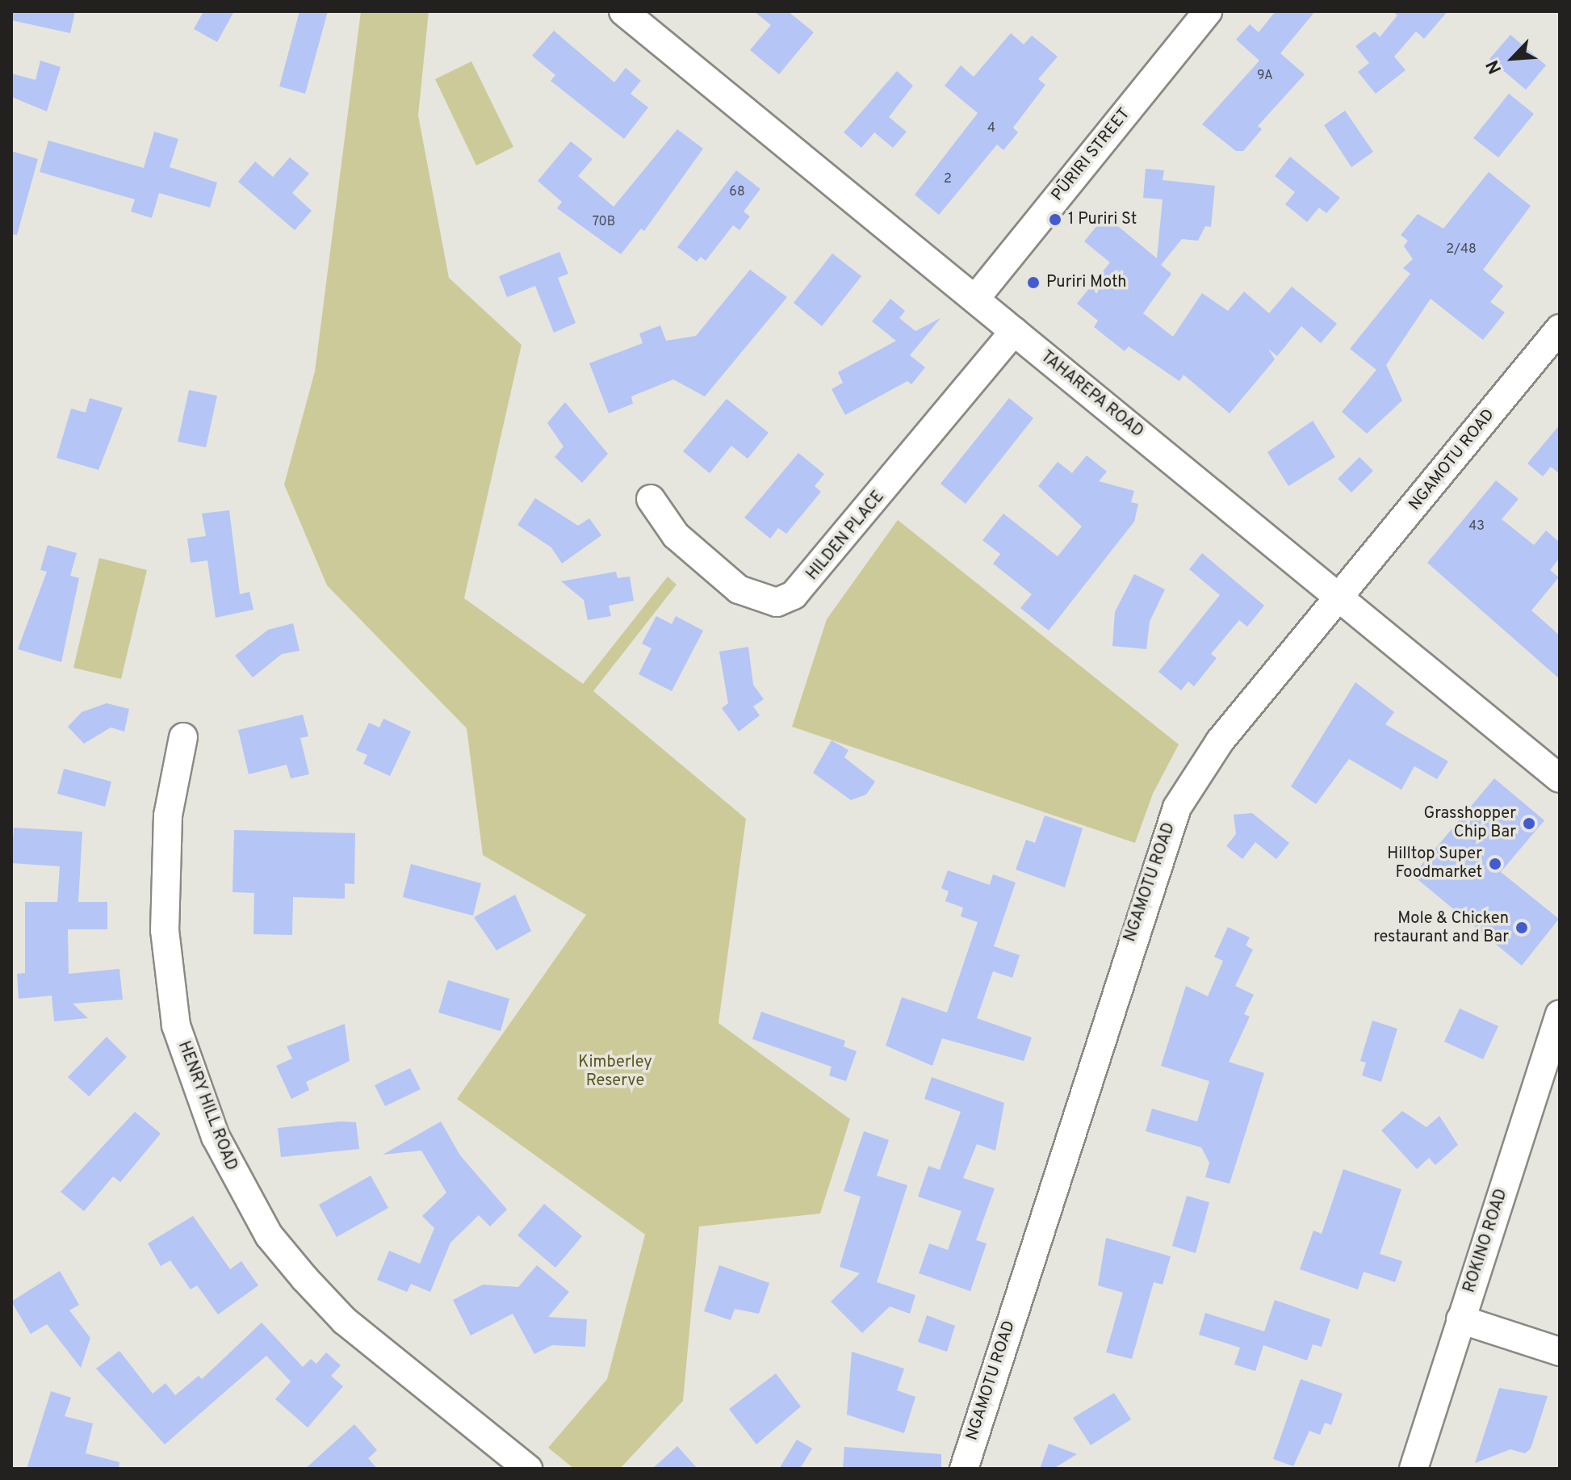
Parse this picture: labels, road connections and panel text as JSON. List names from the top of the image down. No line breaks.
{"streets":{"street":["PŪRIRI STREET","TAHAREPA ROAD","NGAMOTU ROAD","HILDEN PLACE","HENRY HILL ROAD","ROKINO ROAD"]},"crossings":[["PŪRIRI STREET","TAHAREPA ROAD"],["TAHAREPA ROAD","NGAMOTU ROAD"],["TAHAREPA ROAD","HILDEN PLACE"]],"parks":["Kimberley Reserve"],"places":["1 Puriri St","Puriri Moth","Grasshopper Chip Bar","Hilltop Super Foodmarket","Mole & Chicken restaurant and Bar"],"house_numbers":["9A","4","2","68","70B","2/48","43"],"north":"bottom left"}
